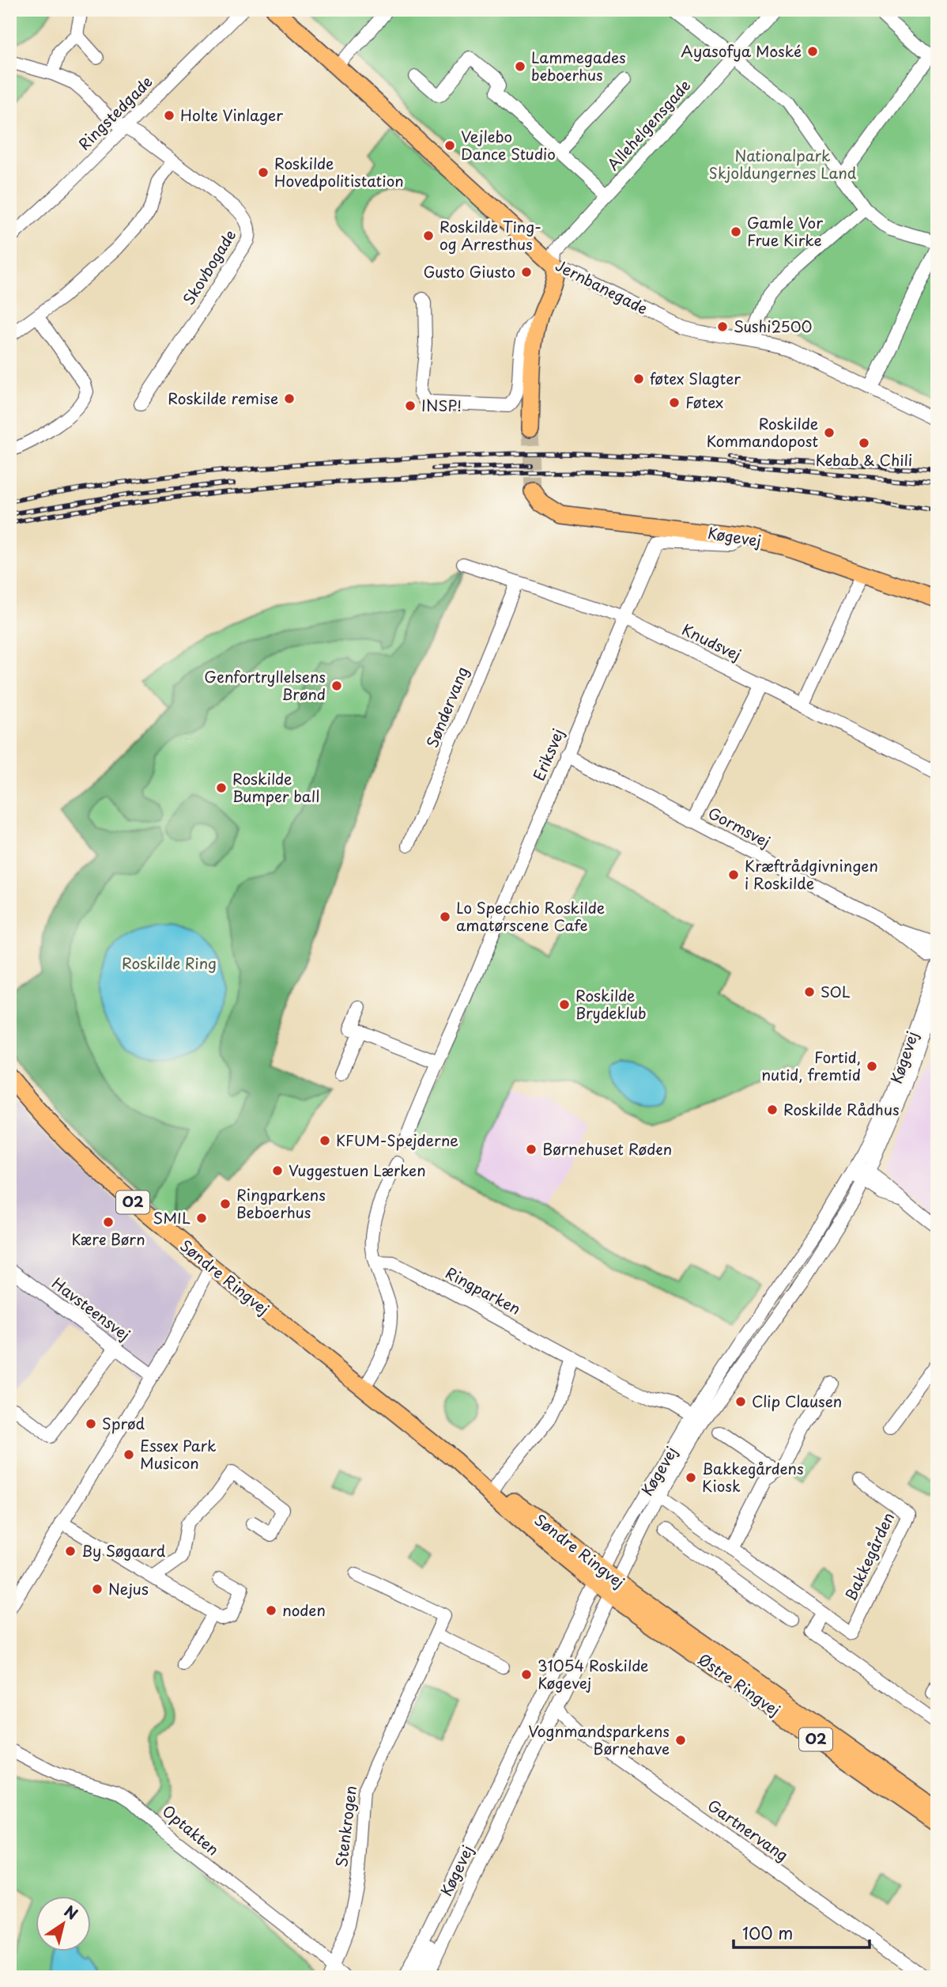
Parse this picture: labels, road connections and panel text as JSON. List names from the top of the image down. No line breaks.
{"streets":{"main road":["Jernbanegade","Køgevej","O2","Søndre Ringvej","Østre Ringvej"],"street":["Ringstedgade","Allehelgensgade","Skovbogade","Knudsvej","Søndervang","Eriksvej","Gormsvej","Ringparken","Havsteensvej","Bakkegården","Stenkrogen","Optakten","Gartnervang"]},"crossings":[["Ringstedgade","Skovbogade"],["Allehelgensgade","Jernbanegade"],["Køgevej","Eriksvej"],["Køgevej","Søndre Ringvej"],["Køgevej","Ringparken"],["Køgevej","Østre Ringvej"],["Køgevej","Gartnervang"],["Knudsvej","Søndervang"],["Knudsvej","Eriksvej"],["Eriksvej","Gormsvej"],["Søndre Ringvej","Østre Ringvej"],["Stenkrogen","Optakten"]],"parks":["Nationalpark Skjoldungernes Land","Roskilde Ring"],"places":["Ayasofya Moské","Lammegades beboerhus","Holte Vinlager","Vejlebo Dance Studio","Roskilde Hovedpolitistation","Gamle Vor Frue Kirke","Roskilde Ting- og Arresthus","Gusto Giusto","Sushi2500","føtex Slagter","Roskilde remise","Føtex","INSP!","Roskilde Kommandopost","Kebab & Chili","Genfortryllelsens Brønd","Roskilde Bumper ball","Kræftrådgivningen i Roskilde","Lo Specchio Roskilde amatørscene Cafe","SOL","Roskilde Brydeklub","Fortid, nutid, fremtid","Roskilde Rådhus","KFUM-Spejderne","Børnehuset Røden","Vuggestuen Lærken","Ringparkens Beboerhus","SMIL","Kære Børn","Clip Clausen","Sprød","Essex Park Musicon","Bakkegårdens Kiosk","By Søgaard","Nejus","noden","31054 Roskilde Køgevej","Vognmandsparkens Børnehave"],"scale_bar":"100 m","north":"top right"}
